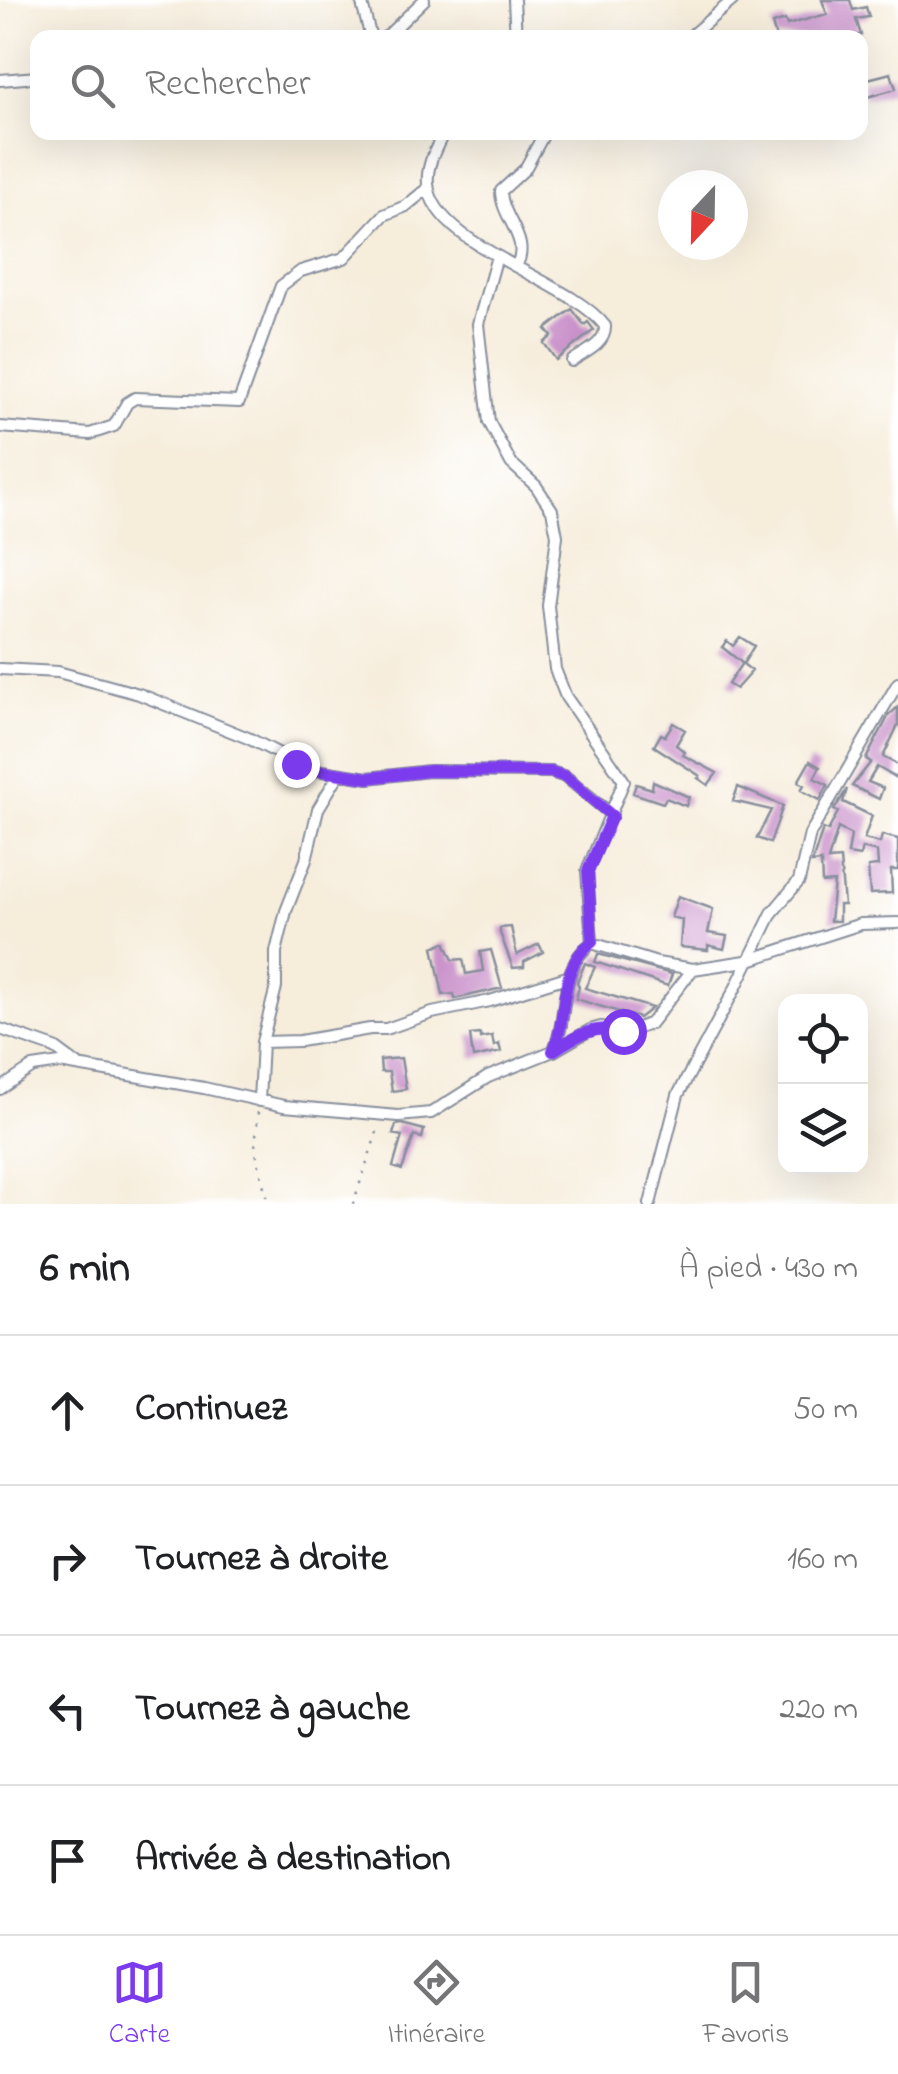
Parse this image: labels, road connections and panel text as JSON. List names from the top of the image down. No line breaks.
{"north":"bottom","page":{"search":"Rechercher","heading":["6 min","À pied · 430 m"],"list":[["Continuez","50 m"],["Tournez à droite","160 m"],["Tournez à gauche","220 m"],"Arrivée à destination"],"nav":["Carte","Itinéraire","Favoris"]}}
